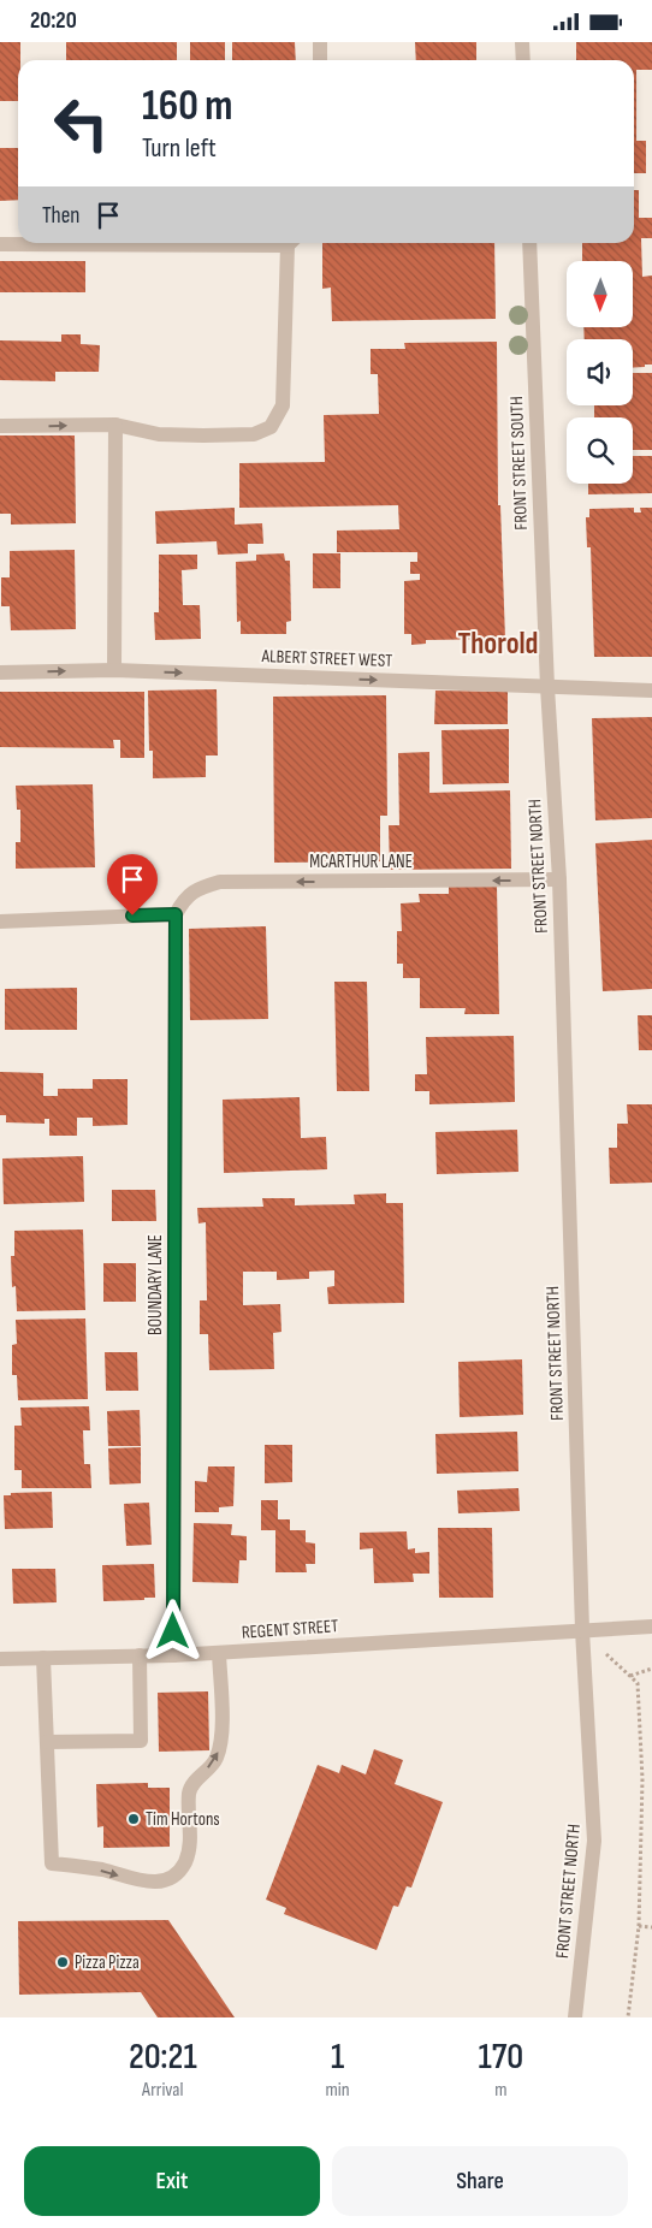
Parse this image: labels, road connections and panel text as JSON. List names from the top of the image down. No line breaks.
{"streets":{"street":["FRONT STREET SOUTH","ALBERT STREET WEST","MCARTHUR LANE","FRONT STREET NORTH","BOUNDARY LANE","REGENT STREET"]},"crossings":[["FRONT STREET SOUTH","ALBERT STREET WEST"],["FRONT STREET SOUTH","FRONT STREET NORTH"],["ALBERT STREET WEST","FRONT STREET NORTH"],["MCARTHUR LANE","FRONT STREET NORTH"],["MCARTHUR LANE","BOUNDARY LANE"],["FRONT STREET NORTH","REGENT STREET"],["BOUNDARY LANE","REGENT STREET"]],"one_way":["ALBERT STREET WEST","MCARTHUR LANE"],"districts":["Thorold"],"places":["Tim Hortons","Pizza Pizza"],"north":"bottom","page":{"status":"20:20","turn":["160 m","Turn left"],"then":"Then","eta":["20:21","Arrival","1","min","170","m"],"buttons":["Exit","Share"]}}
